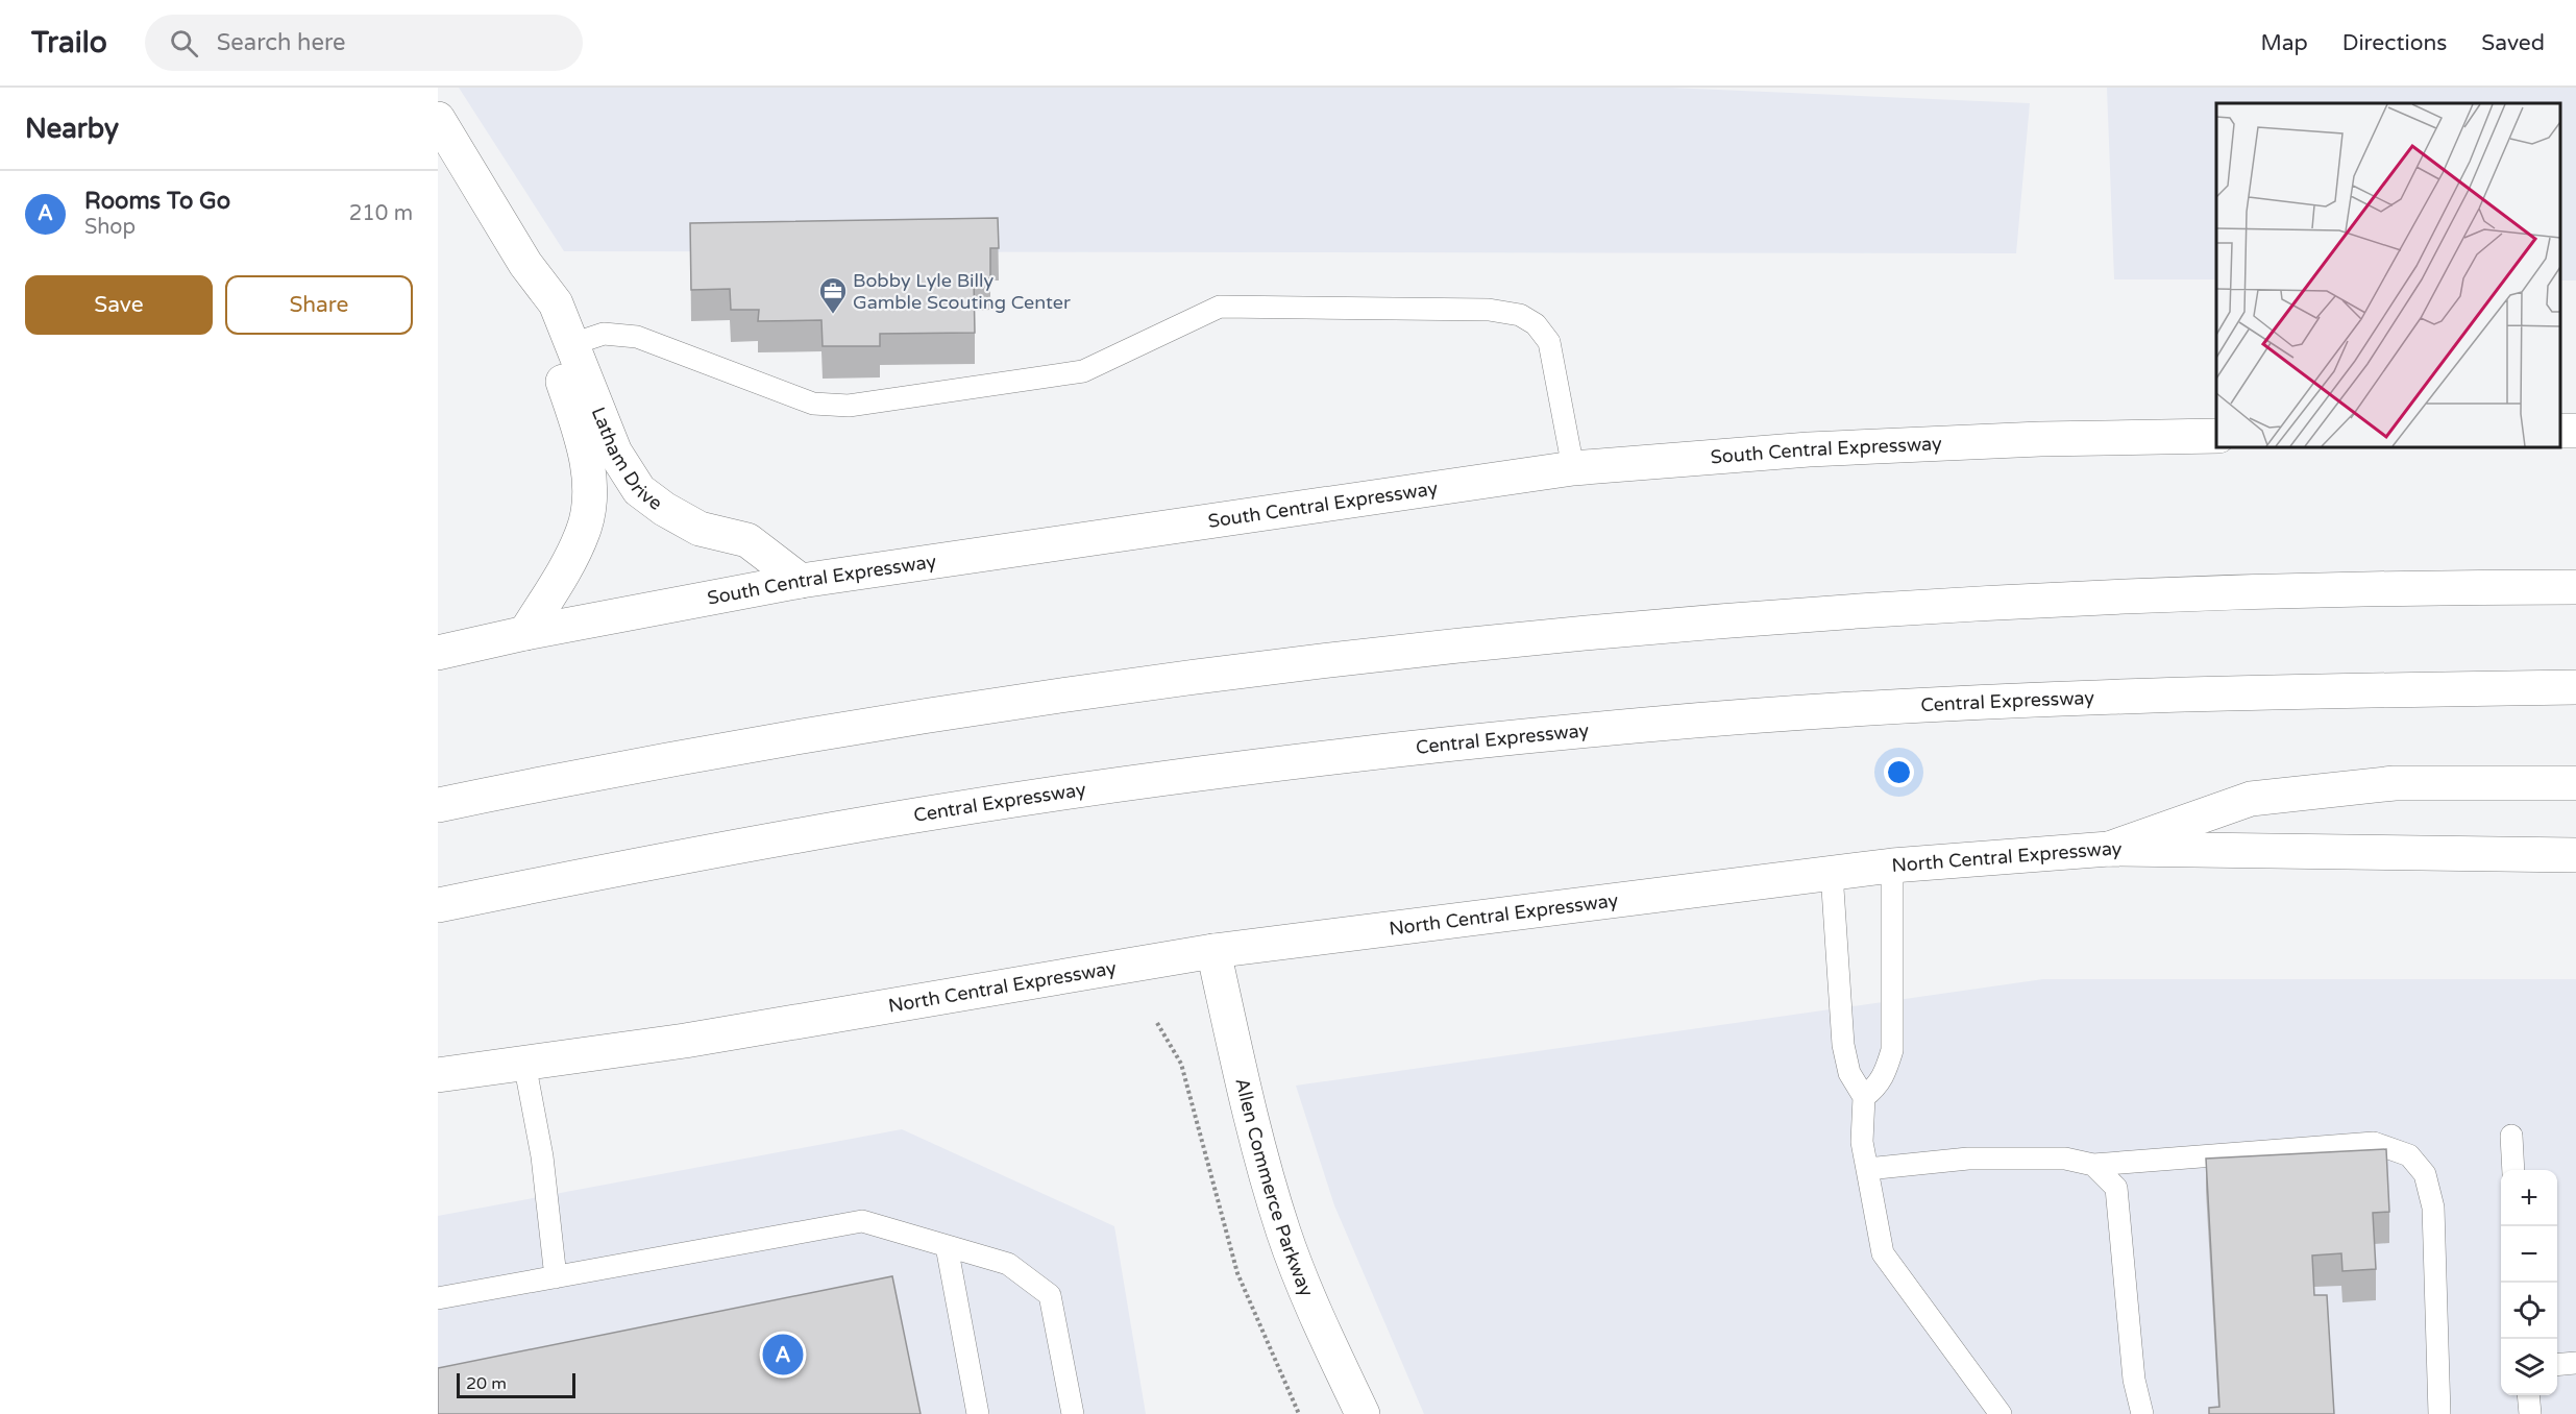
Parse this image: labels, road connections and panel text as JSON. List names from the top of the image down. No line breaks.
{"streets":{"main road":["South Central Expressway","Latham Drive","Central Expressway","North Central Expressway","Allen Commerce Parkway"]},"crossings":[["South Central Expressway","Latham Drive"],["North Central Expressway","Allen Commerce Parkway"]],"places":{"office":["Bobby Lyle Billy Gamble Scouting Center"]},"scale_bar":"20 m","page":{"header":"Trailo","search":"Search here","nav":["Map","Directions","Saved"],"heading":"Nearby","list":[{"mark":"A","name":"Rooms To Go","note":"Shop","value":"210 m"}],"buttons":["Save","Share"],"map_buttons":["+","−"],"pins":"A","scale":"20 m"}}
